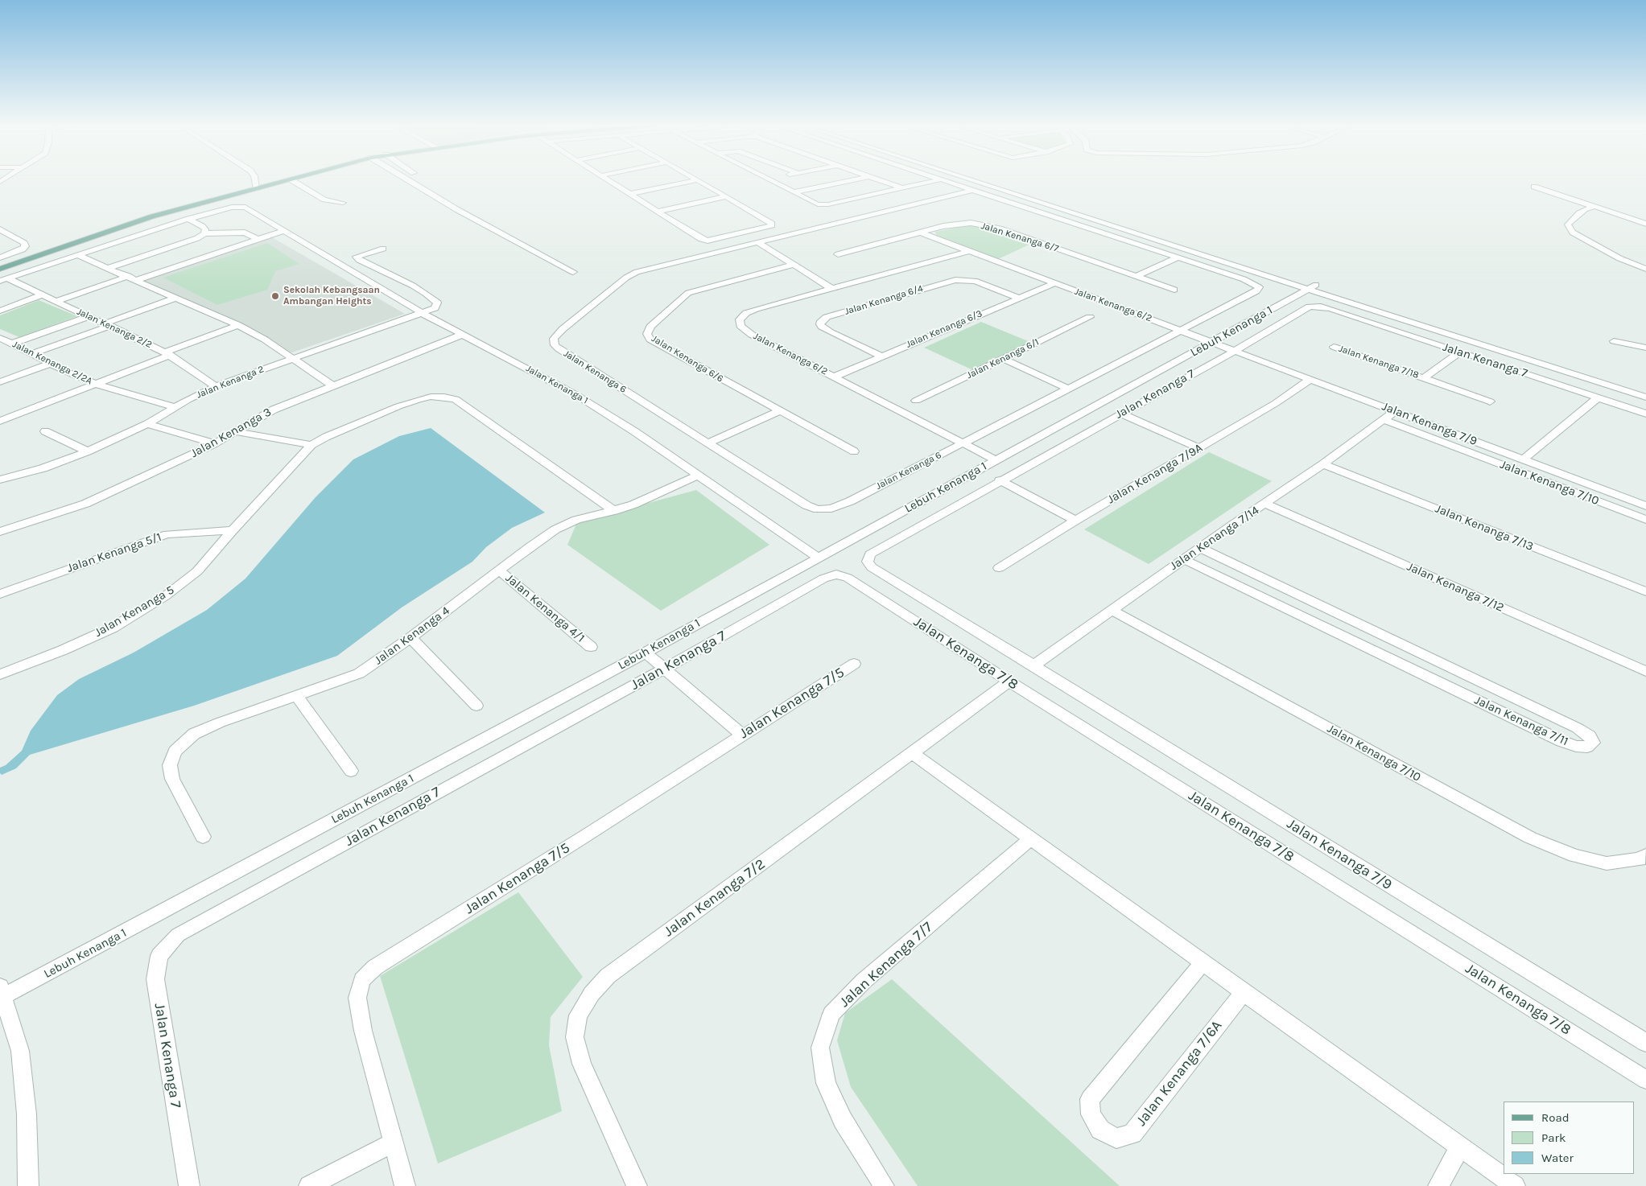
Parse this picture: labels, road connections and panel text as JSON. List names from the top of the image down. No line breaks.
{"streets":{"street":["Jalan Kenanga 6/7","Jalan Kenanga 6/4","Jalan Kenanga 6/2","Jalan Kenanga 2/2","Jalan Kenanga 6/3","Lebuh Kenanga 1","Jalan Kenanga 6/6","Jalan Kenanga 6/1","Jalan Kenanga 7","Jalan Kenanga 7/18","Jalan Kenanga 2/2A","Jalan Kenanga 6","Jalan Kenanga 2","Jalan Kenanga 1","Jalan Kenanga 7/9","Jalan Kenanga 3","Jalan Kenanga 7/9A","Jalan Kenanga 7/10","Jalan Kenanga 7/13","Jalan Kenanga 7/14","Jalan Kenanga 5/1","Jalan Kenanga 7/12","Jalan Kenanga 4/1","Jalan Kenanga 5","Jalan Kenanga 4","Jalan Kenanga 7/8","Jalan Kenanga 7/5","Jalan Kenanga 7/11","Jalan Kenanga 7/2","Jalan Kenanga 7/7","Jalan Kenanga 7/6A"]},"crossings":[["Jalan Kenanga 6/7","Jalan Kenanga 6/2"],["Jalan Kenanga 6/4","Jalan Kenanga 6/3"],["Jalan Kenanga 6/2","Jalan Kenanga 6/3"],["Jalan Kenanga 6/2","Lebuh Kenanga 1"],["Jalan Kenanga 6/2","Jalan Kenanga 6"],["Jalan Kenanga 6/2","Jalan Kenanga 7/9"],["Jalan Kenanga 2/2","Jalan Kenanga 2"],["Lebuh Kenanga 1","Jalan Kenanga 1"],["Lebuh Kenanga 1","Jalan Kenanga 7/9"],["Jalan Kenanga 7","Jalan Kenanga 7/18"],["Jalan Kenanga 7","Jalan Kenanga 7/9"],["Jalan Kenanga 7","Jalan Kenanga 7/14"],["Jalan Kenanga 7","Jalan Kenanga 7/8"],["Jalan Kenanga 2/2A","Jalan Kenanga 2"],["Jalan Kenanga 2","Jalan Kenanga 1"],["Jalan Kenanga 1","Jalan Kenanga 3"],["Jalan Kenanga 1","Jalan Kenanga 4"],["Jalan Kenanga 7/9","Jalan Kenanga 7/9A"],["Jalan Kenanga 7/9","Jalan Kenanga 7/14"],["Jalan Kenanga 7/10","Jalan Kenanga 7/14"],["Jalan Kenanga 7/13","Jalan Kenanga 7/14"],["Jalan Kenanga 7/14","Jalan Kenanga 7/12"],["Jalan Kenanga 7/14","Jalan Kenanga 7/11"],["Jalan Kenanga 5/1","Jalan Kenanga 5"],["Jalan Kenanga 4/1","Jalan Kenanga 4"],["Jalan Kenanga 7/8","Jalan Kenanga 7/2"]],"places":["Sekolah Kebangsaan Ambangan Heights"],"legend":["Road","Park","Water"]}
